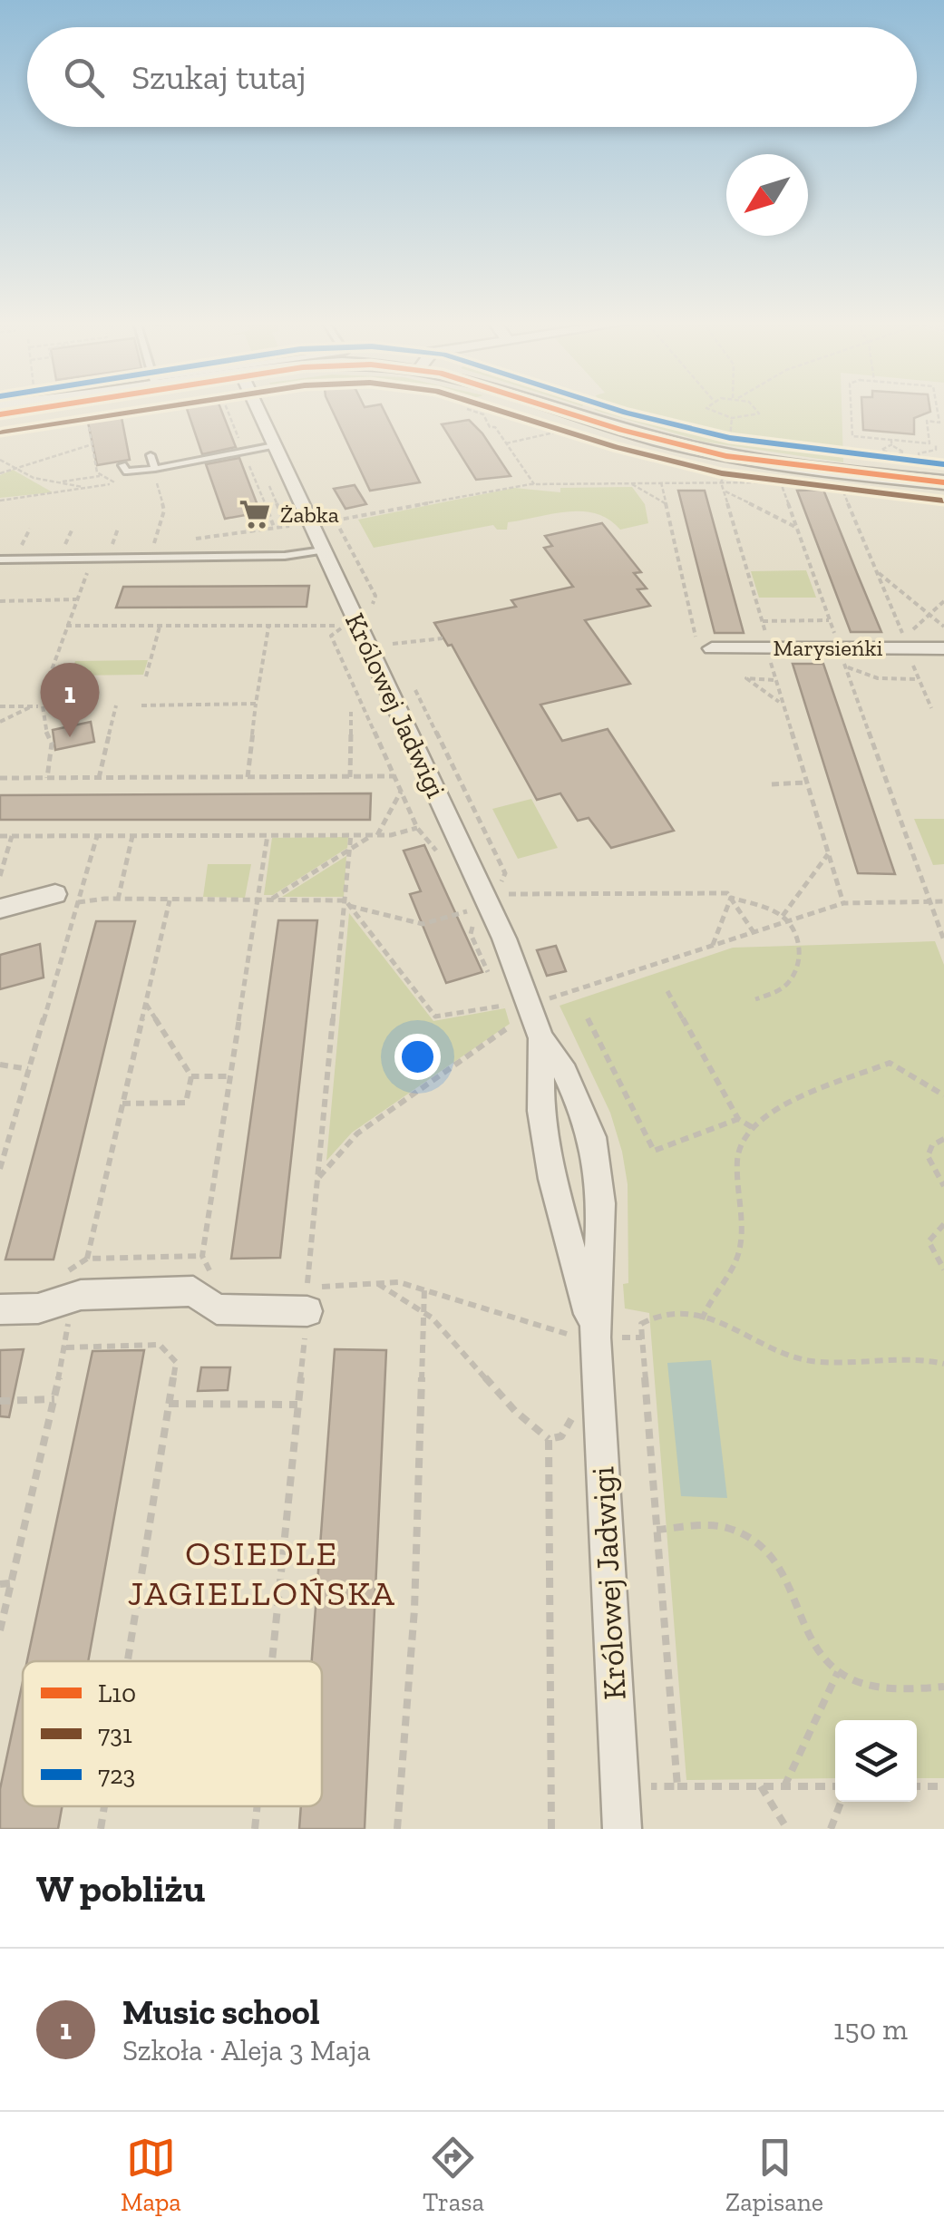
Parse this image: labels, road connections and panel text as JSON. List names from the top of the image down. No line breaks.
{"streets":{"street":["Marysieńki","Królowej Jadwigi"]},"districts":["OSIEDLE JAGIELLOŃSKA"],"places":{"supermarket":["Żabka"]},"lines":["transit line L10","transit line 731","transit line 723"],"legend":["L10","731","723"],"north":"bottom left","page":{"search":"Szukaj tutaj","pins":"1","heading":"W pobliżu","list":[{"mark":"1","name":"Music school","note":"Szkoła · Aleja 3 Maja","value":"150 m"}],"nav":["Mapa","Trasa","Zapisane"]}}
